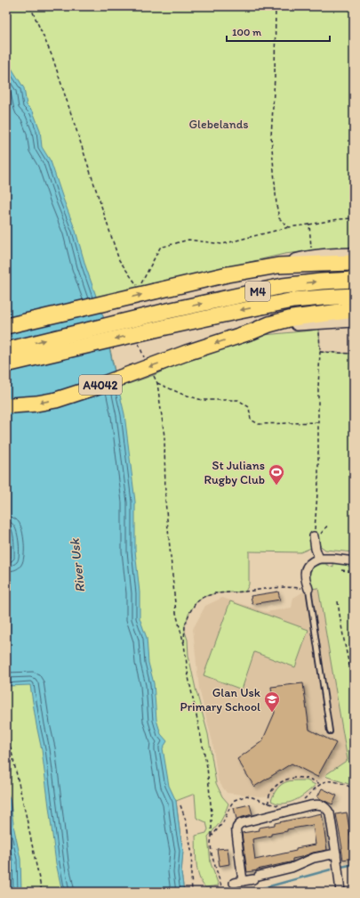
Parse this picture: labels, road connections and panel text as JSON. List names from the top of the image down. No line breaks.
{"streets":{"highway":["M4","A4042"]},"water":["River Usk"],"parks":["Glebelands"],"places":{"sports":["St Julians Rugby Club"],"school or university":["Glan Usk Primary School"]},"scale_bar":"100 m"}
